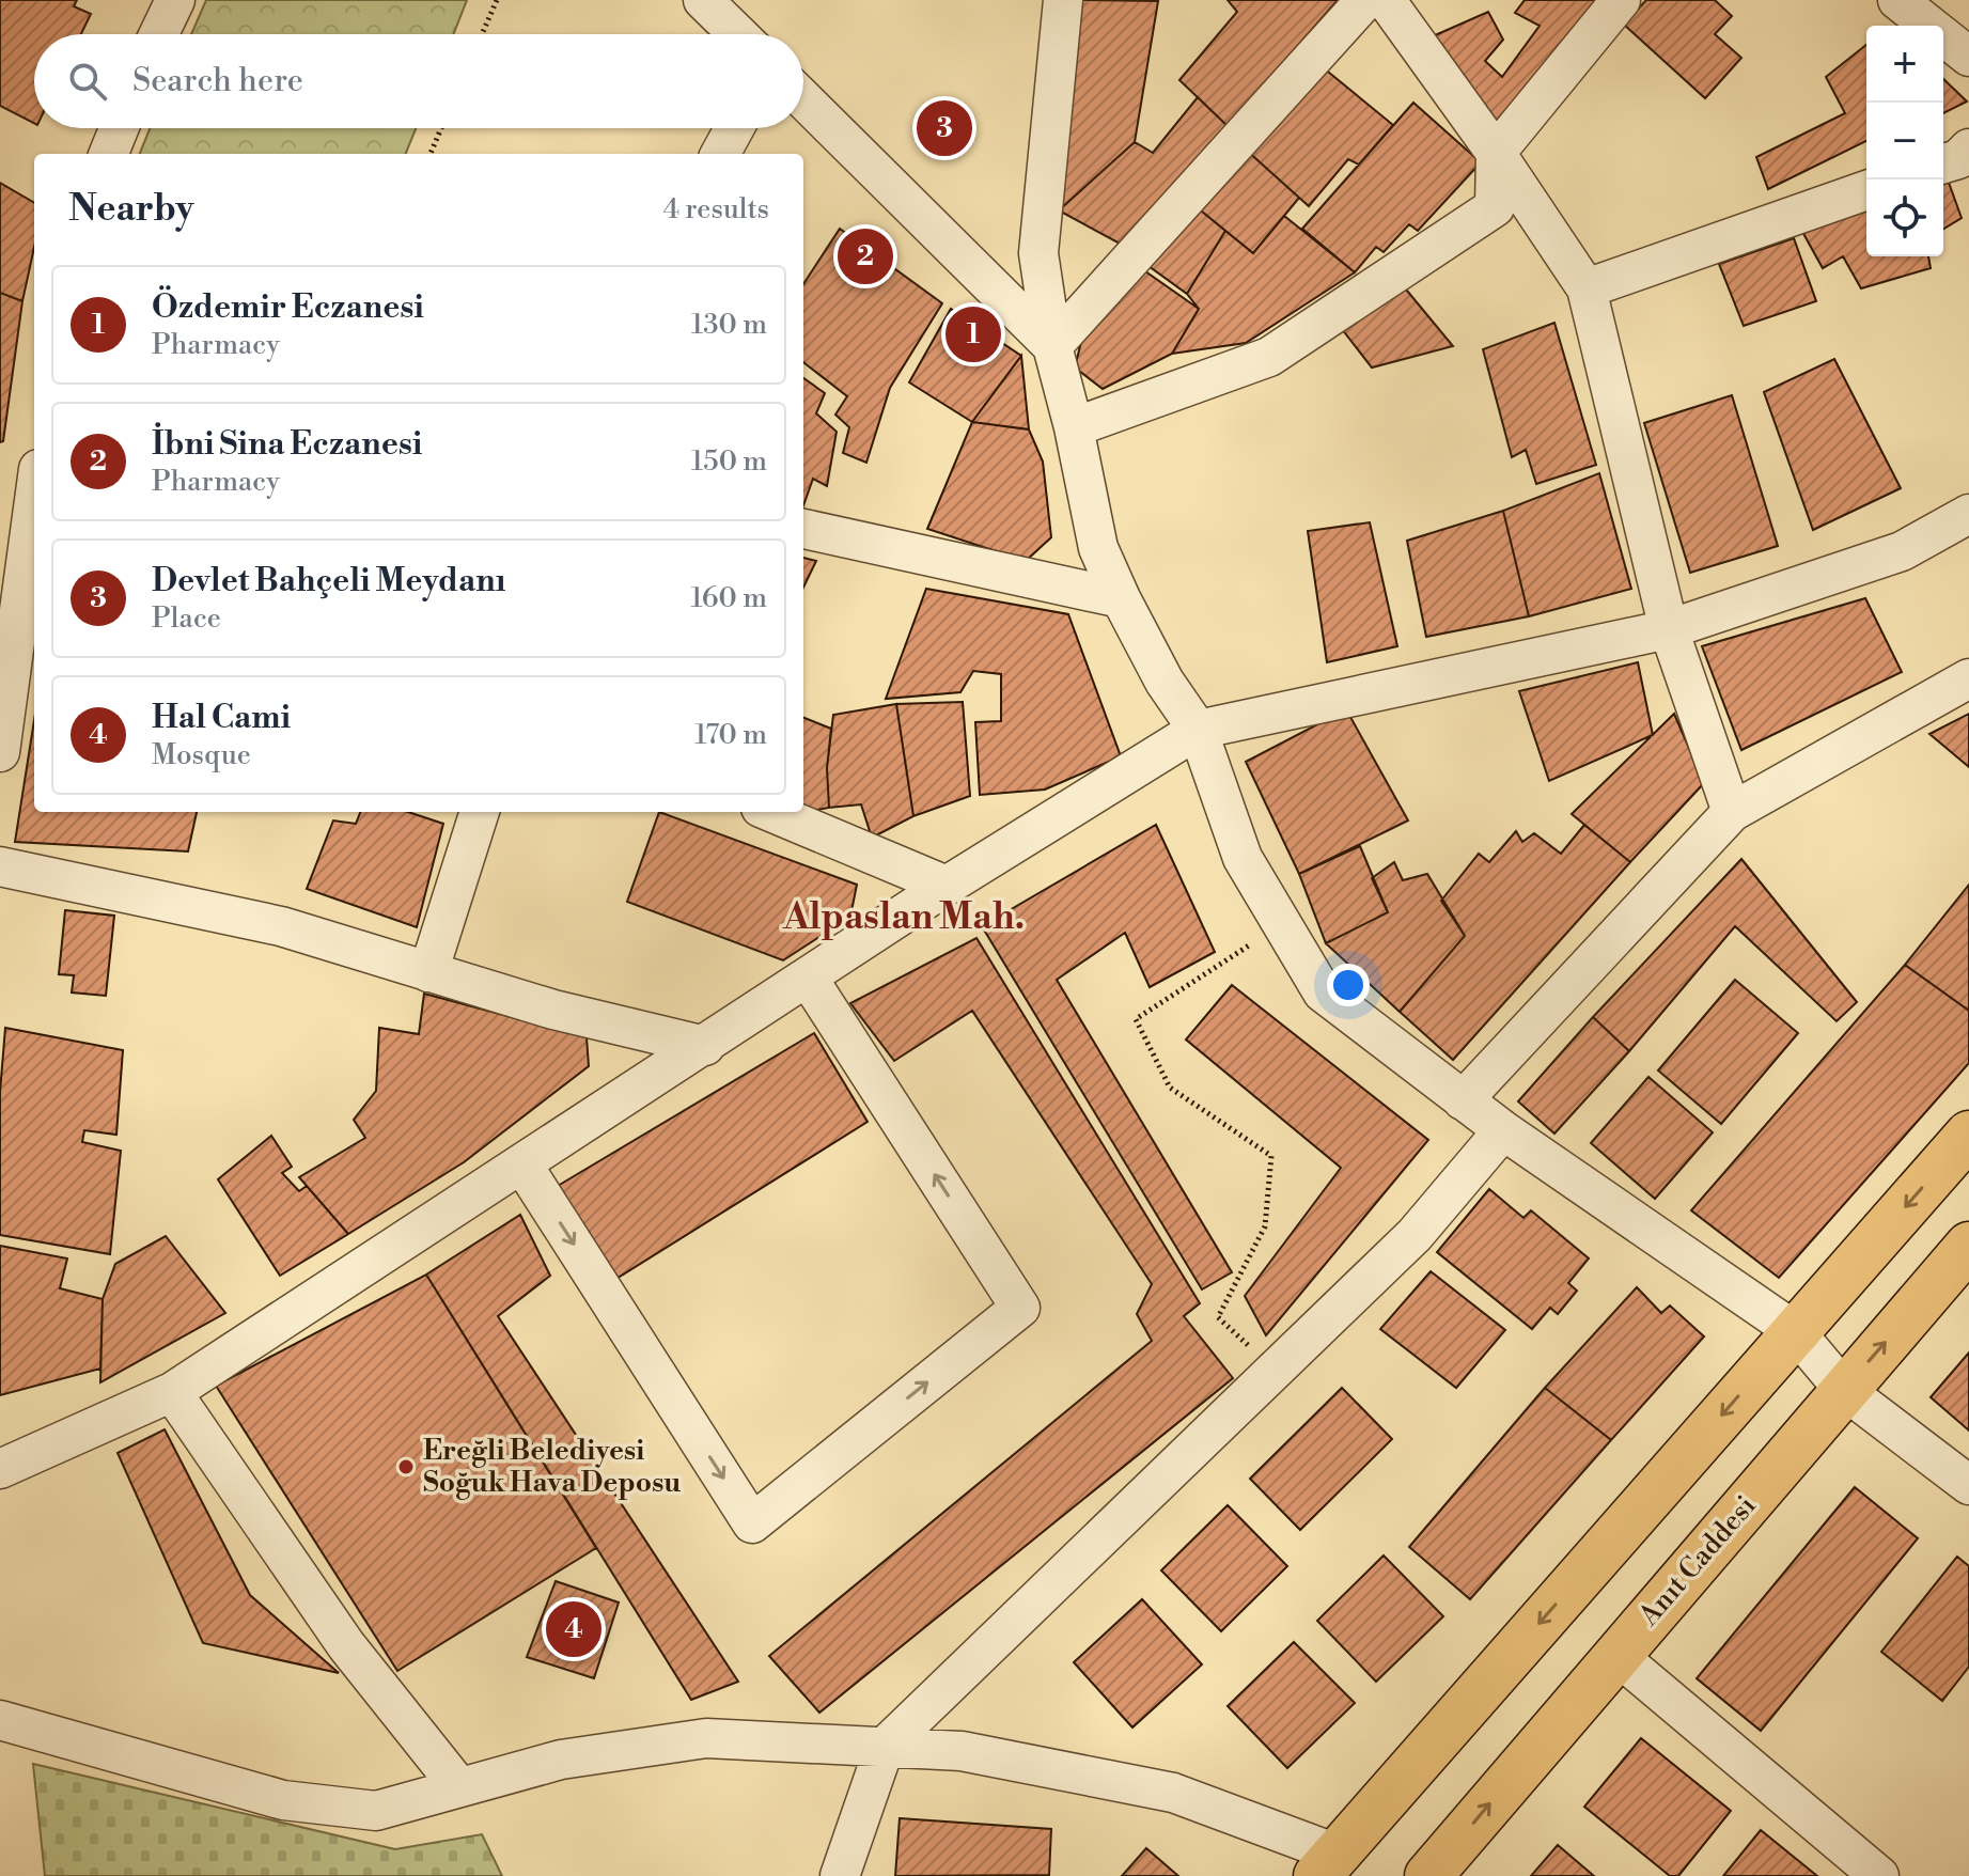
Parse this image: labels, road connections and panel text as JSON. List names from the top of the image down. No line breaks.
{"streets":{"main road":["Anıt Caddesi"]},"districts":["Alpaslan Mah."],"places":["Ereğli Belediyesi Soğuk Hava Deposu"],"page":{"map_buttons":["+","−"],"search":"Search here","pins":["3","2","1","4"],"heading":["Nearby","4 results"],"list":[{"mark":"1","name":"Özdemir Eczanesi","note":"Pharmacy","value":"130 m"},{"mark":"2","name":"İbni Sina Eczanesi","note":"Pharmacy","value":"150 m"},{"mark":"3","name":"Devlet Bahçeli Meydanı","note":"Place","value":"160 m"},{"mark":"4","name":"Hal Cami","note":"Mosque","value":"170 m"}]}}
